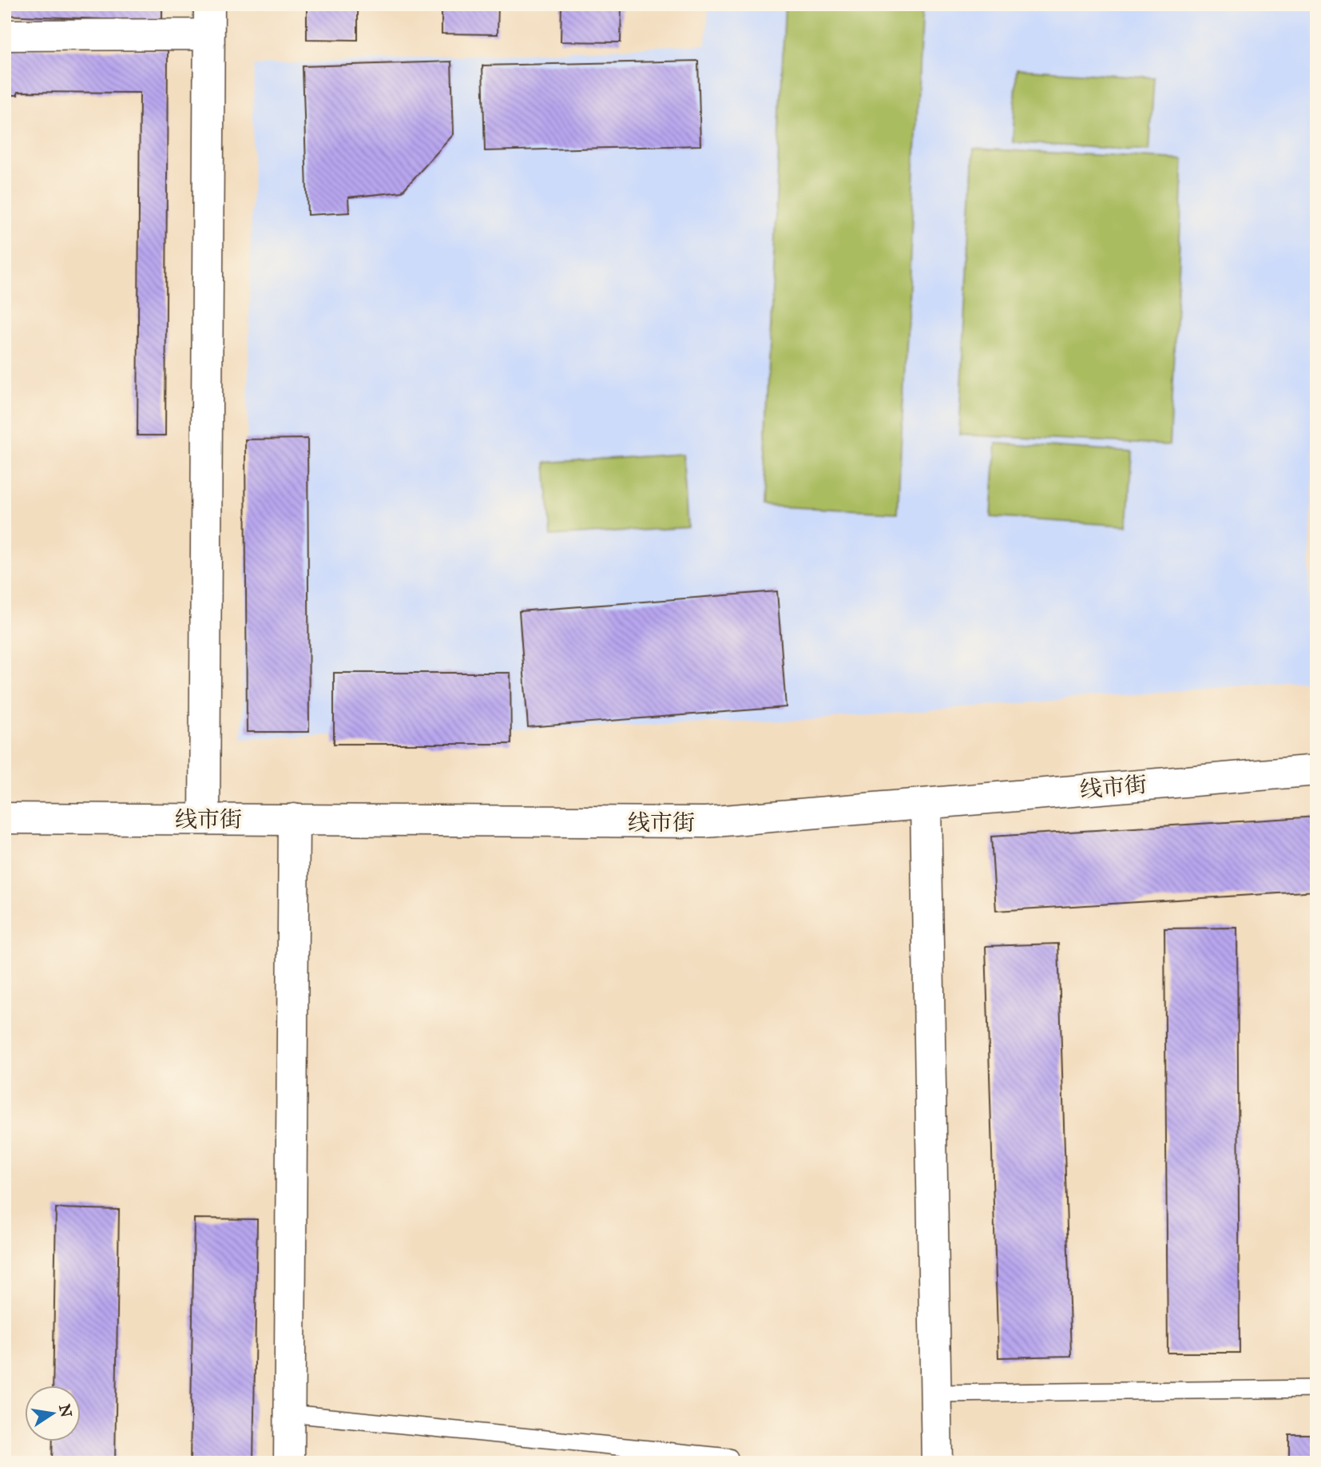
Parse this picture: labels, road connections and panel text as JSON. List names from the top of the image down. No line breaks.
{"streets":{"street":["线市街"]},"north":"right"}
